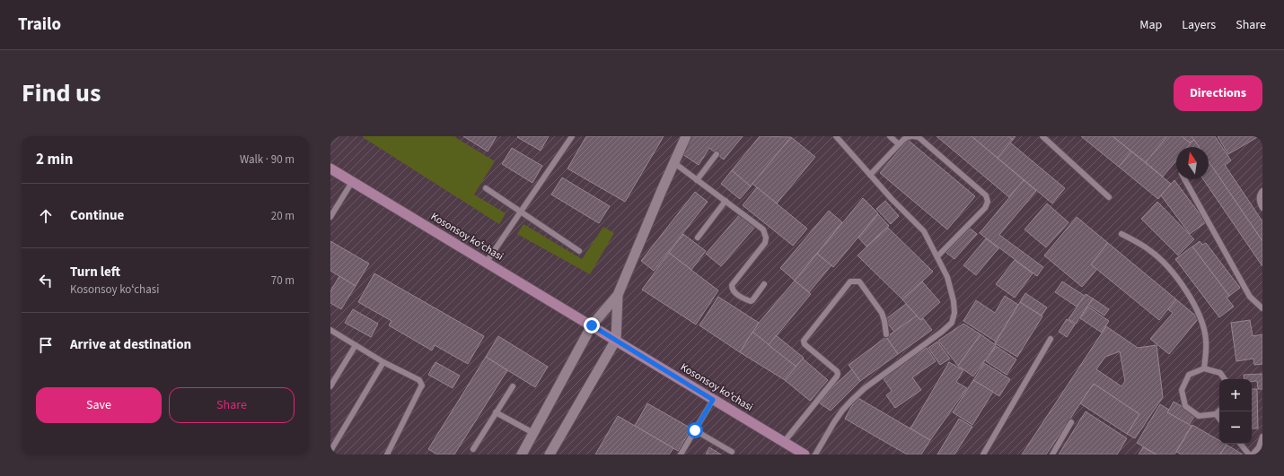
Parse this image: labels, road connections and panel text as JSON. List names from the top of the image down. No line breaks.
{"streets":{"main road":["Kosonsoy koʻchasi"]},"north":"top","page":{"header":"Trailo","nav":["Map","Layers","Share"],"title":"Find us","buttons":["Directions",["Save","Share"]],"heading":["2 min","Walk · 90 m"],"list":[["Continue","20 m"],["Turn left","Kosonsoy koʻchasi","70 m"],"Arrive at destination"],"map_buttons":["+","−"]}}
